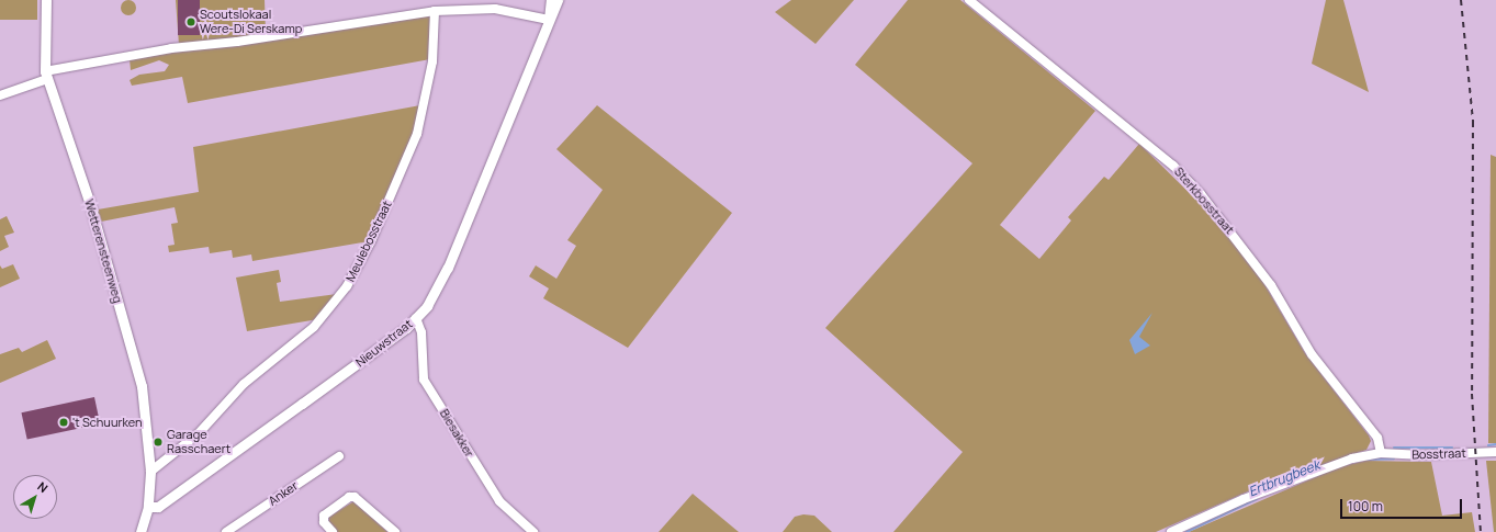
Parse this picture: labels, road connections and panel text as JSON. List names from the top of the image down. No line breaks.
{"streets":{"street":["Sterkbosstraat","Meulebosstraat","Wetterensteenweg","Nieuwstraat","Biesakker","Bosstraat","Anker"]},"crossings":[["Sterkbosstraat","Bosstraat"],["Meulebosstraat","Wetterensteenweg"],["Wetterensteenweg","Nieuwstraat"],["Nieuwstraat","Biesakker"]],"water":["Ertbrugbeek"],"places":["Scoutslokaal Were-Di Serskamp","'t Schuurken","Garage Rasschaert"],"scale_bar":"100 m","north":"top right"}
